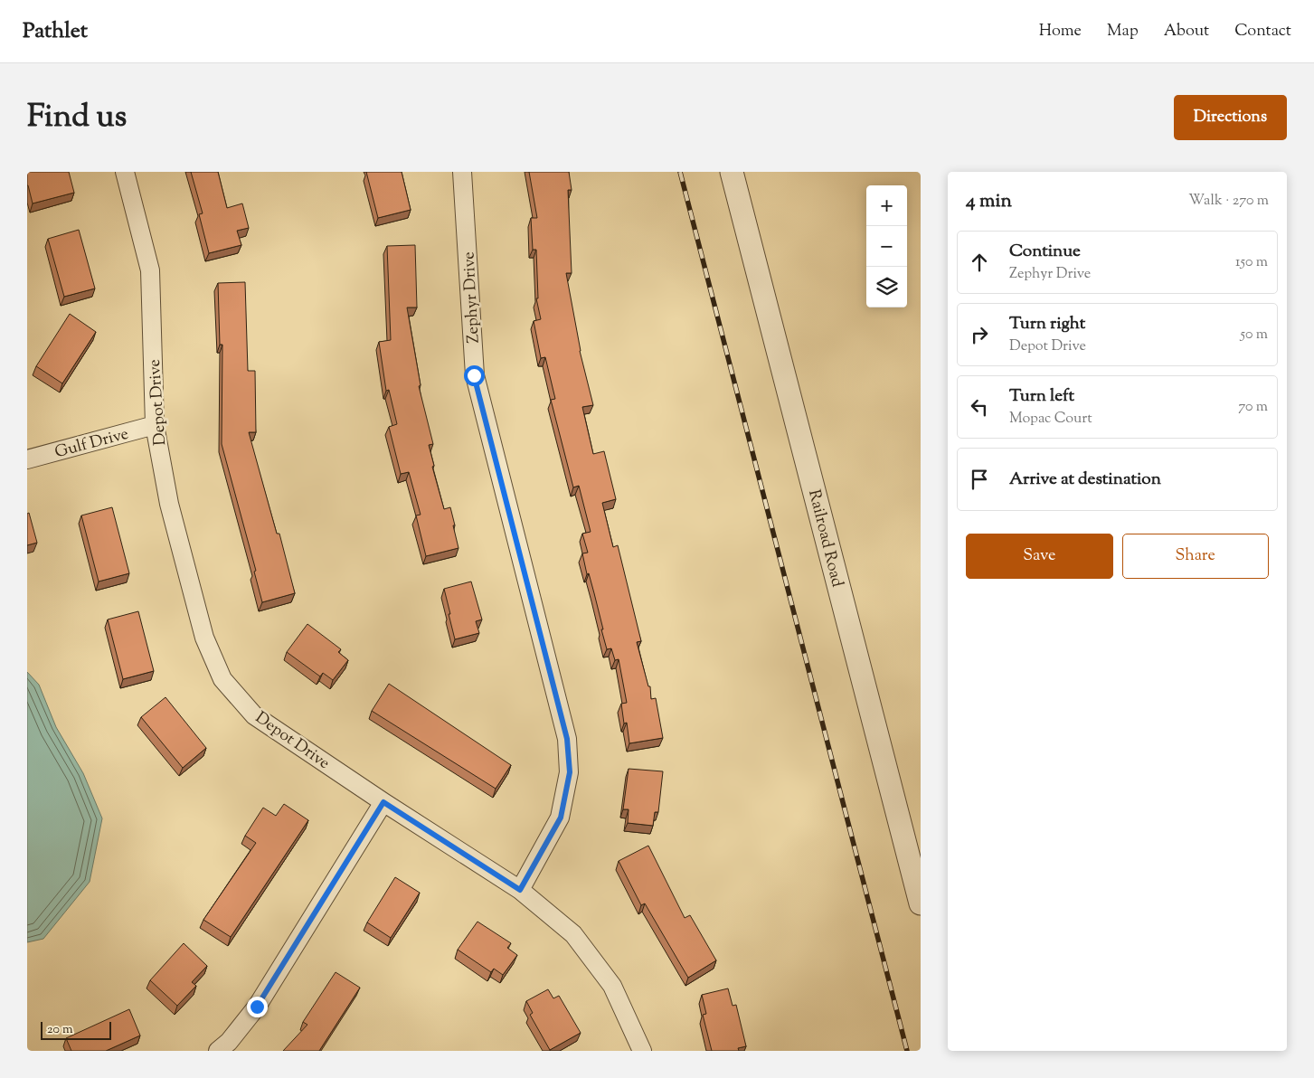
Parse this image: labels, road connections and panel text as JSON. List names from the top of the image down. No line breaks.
{"streets":{"street":["Zephyr Drive","Depot Drive","Gulf Drive","Railroad Road"]},"crossings":[["Zephyr Drive","Depot Drive"],["Depot Drive","Gulf Drive"]],"scale_bar":"20 m","page":{"header":"Pathlet","nav":["Home","Map","About","Contact"],"title":"Find us","buttons":["Directions",["Save","Share"]],"heading":["4 min","Walk · 270 m"],"map_buttons":["+","−"],"list":[["Continue","Zephyr Drive","150 m"],["Turn right","Depot Drive","50 m"],["Turn left","Mopac Court","70 m"],"Arrive at destination"],"scale":"20 m"}}
